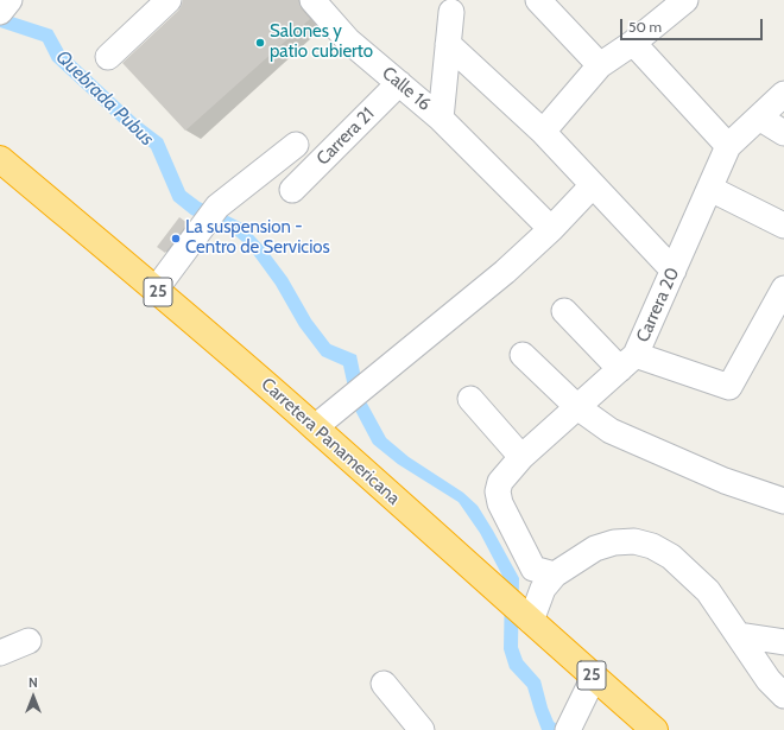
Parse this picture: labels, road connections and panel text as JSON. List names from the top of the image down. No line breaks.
{"streets":{"highway":["25","Carretera Panamericana"],"street":["Calle 16","Carrera 21","Carrera 20"]},"crossings":[["Calle 16","Carrera 21"]],"water":["Quebrada Pubus"],"places":["Salones y patio cubierto","La suspension - Centro de Servicios"],"scale_bar":"50 m","north":"top"}
